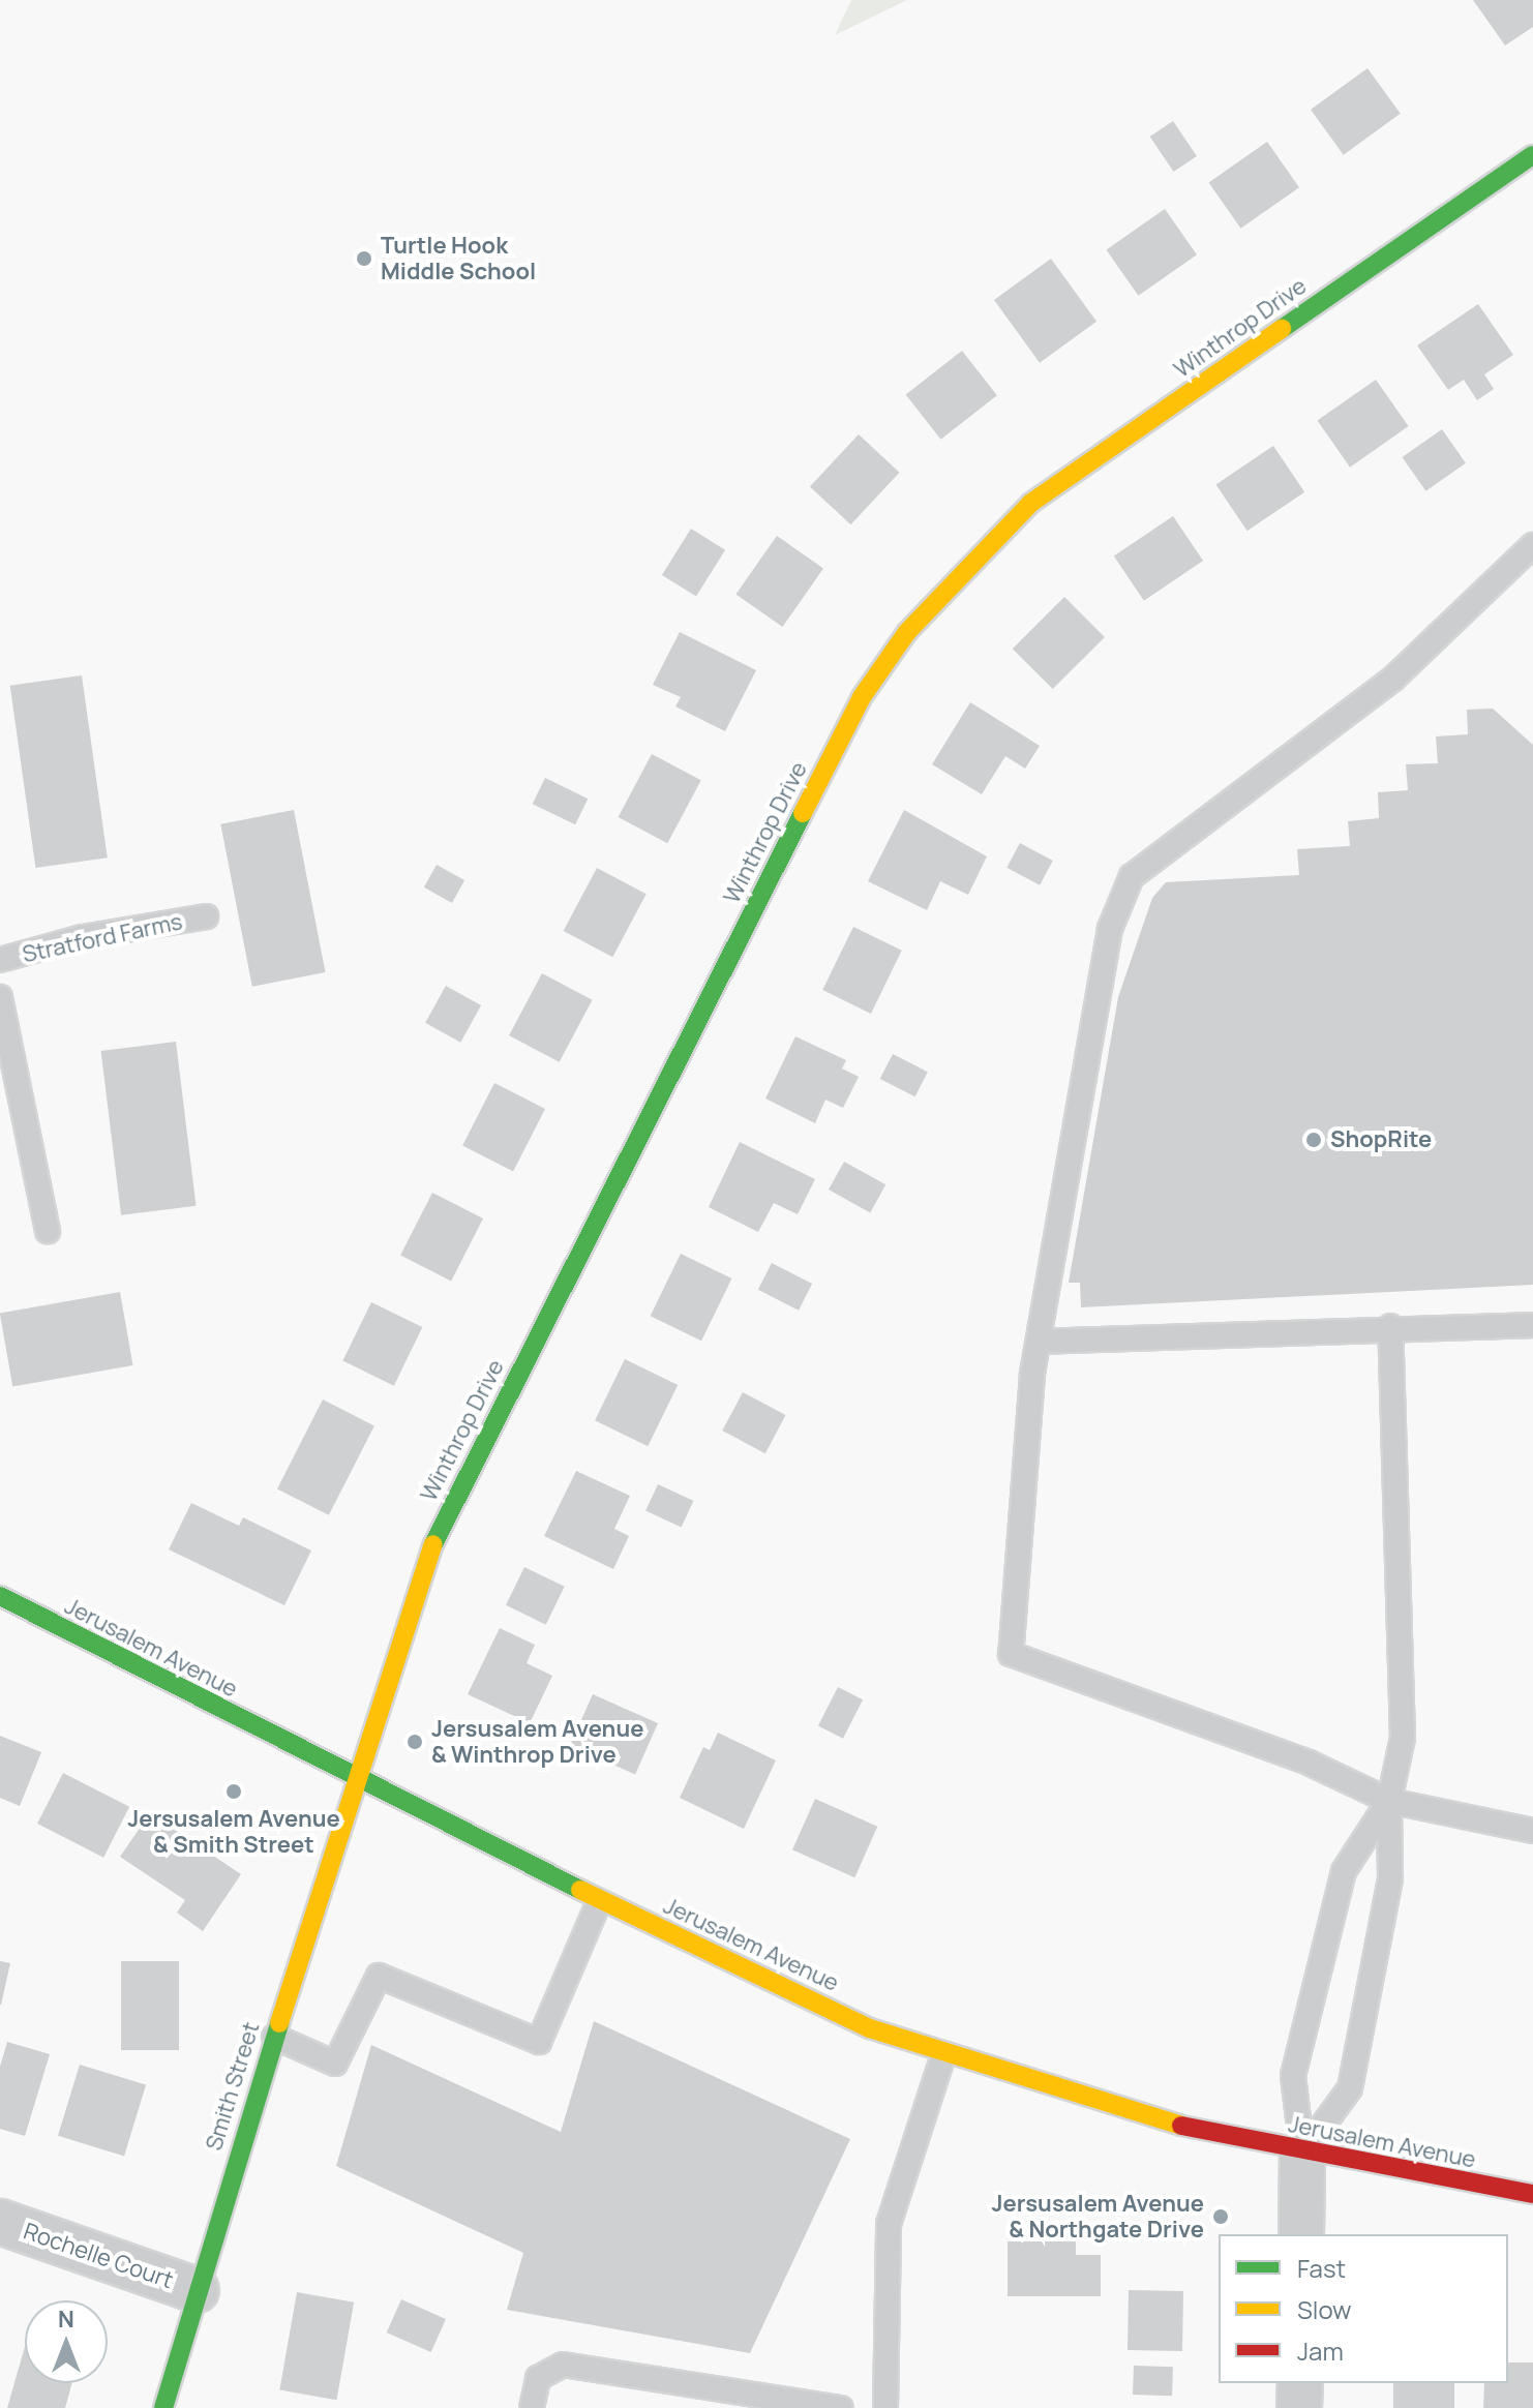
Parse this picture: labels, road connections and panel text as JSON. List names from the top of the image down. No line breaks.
{"streets":{"street":["Winthrop Drive","Jerusalem Avenue","Smith Street","Rochelle Court"],"lane":["Stratford Farms"]},"crossings":[["Winthrop Drive","Jerusalem Avenue"],["Winthrop Drive","Smith Street"],["Jerusalem Avenue","Smith Street"],["Smith Street","Rochelle Court"]],"places":["Turtle Hook Middle School","ShopRite","Jersusalem Avenue & Winthrop Drive","Jersusalem Avenue & Smith Street","Jersusalem Avenue & Northgate Drive"],"legend":["Fast","Slow","Jam"],"north":"top"}
